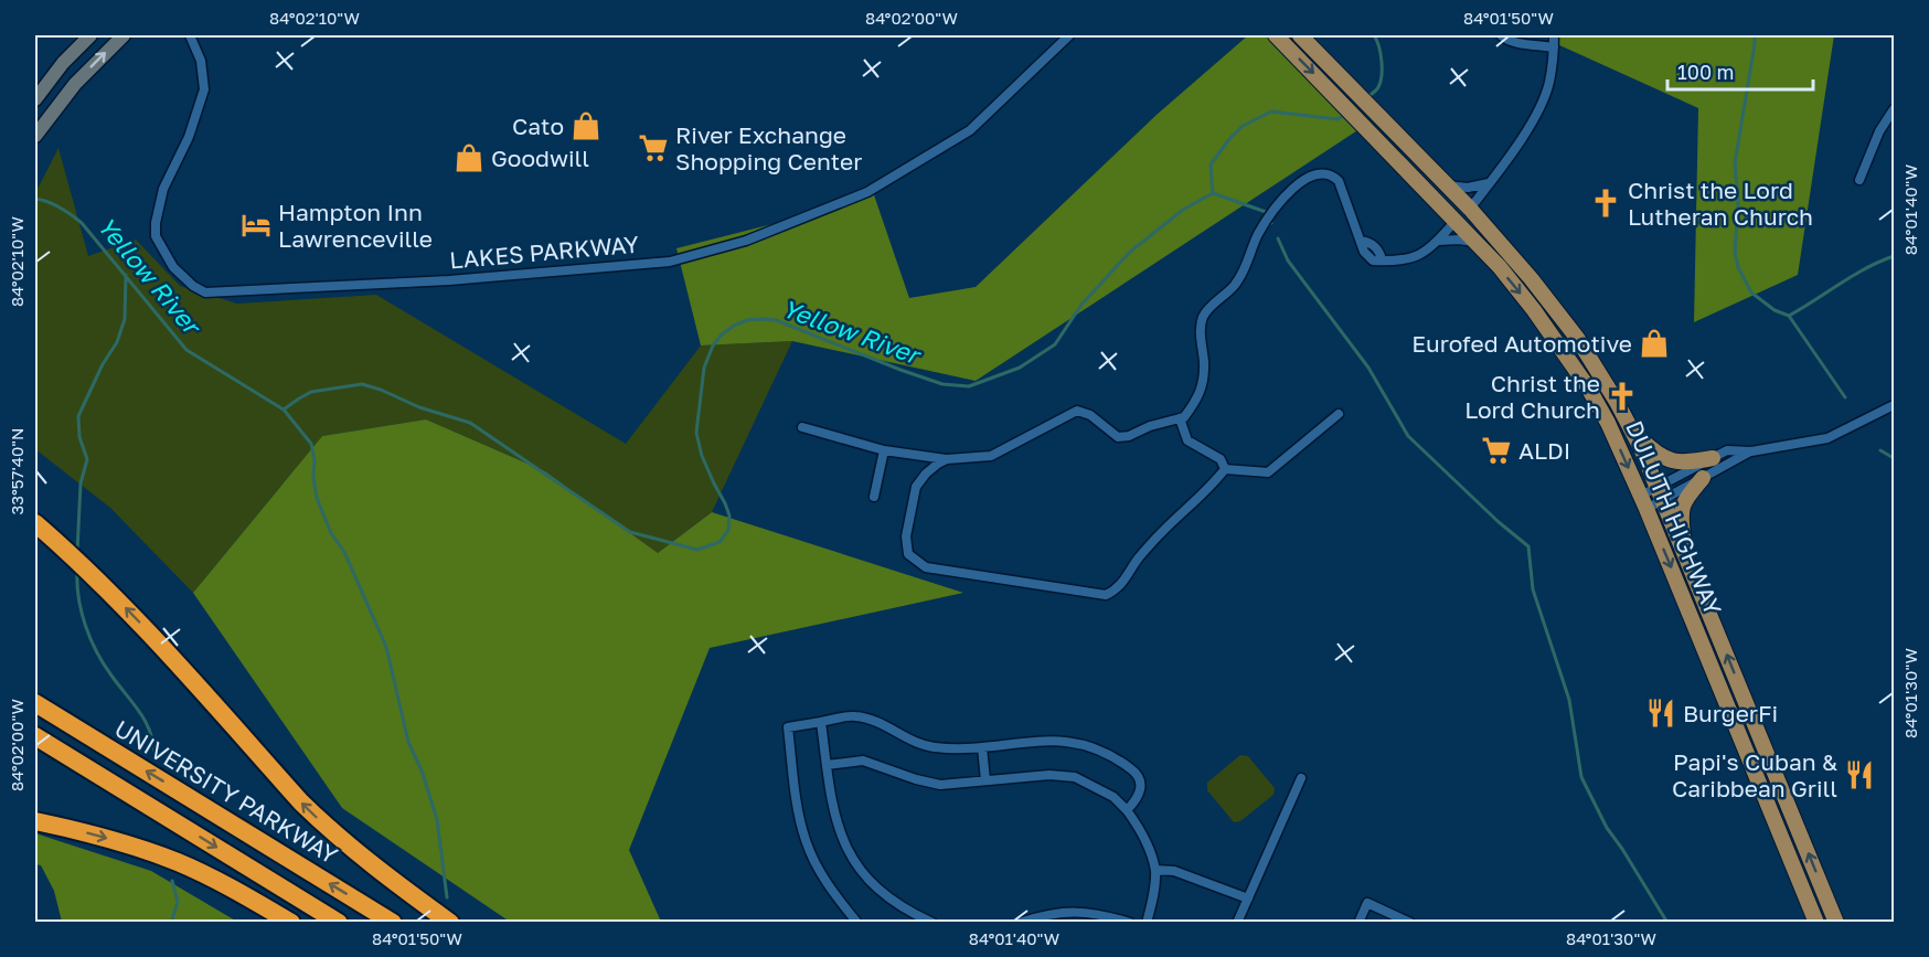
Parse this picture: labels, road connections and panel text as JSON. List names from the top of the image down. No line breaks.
{"streets":{"highway":["UNIVERSITY PARKWAY"],"main road":["DULUTH HIGHWAY"],"street":["LAKES PARKWAY"]},"water":["Yellow River"],"places":{"shop":["Cato","Goodwill","Eurofed Automotive"],"supermarket":["River Exchange Shopping Center","ALDI"],"church":["Christ the Lord Lutheran Church","Christ the Lord Church"],"hotel":["Hampton Inn Lawrenceville"],"restaurant":["BurgerFi","Papi's Cuban & Caribbean Grill"]},"scale_bar":"100 m","coordinates":["84°02'10\"W","84°02'00\"W","84°01'50\"W","84°01'40\"W","33°57'40\"N","84°01'30\"W"]}
